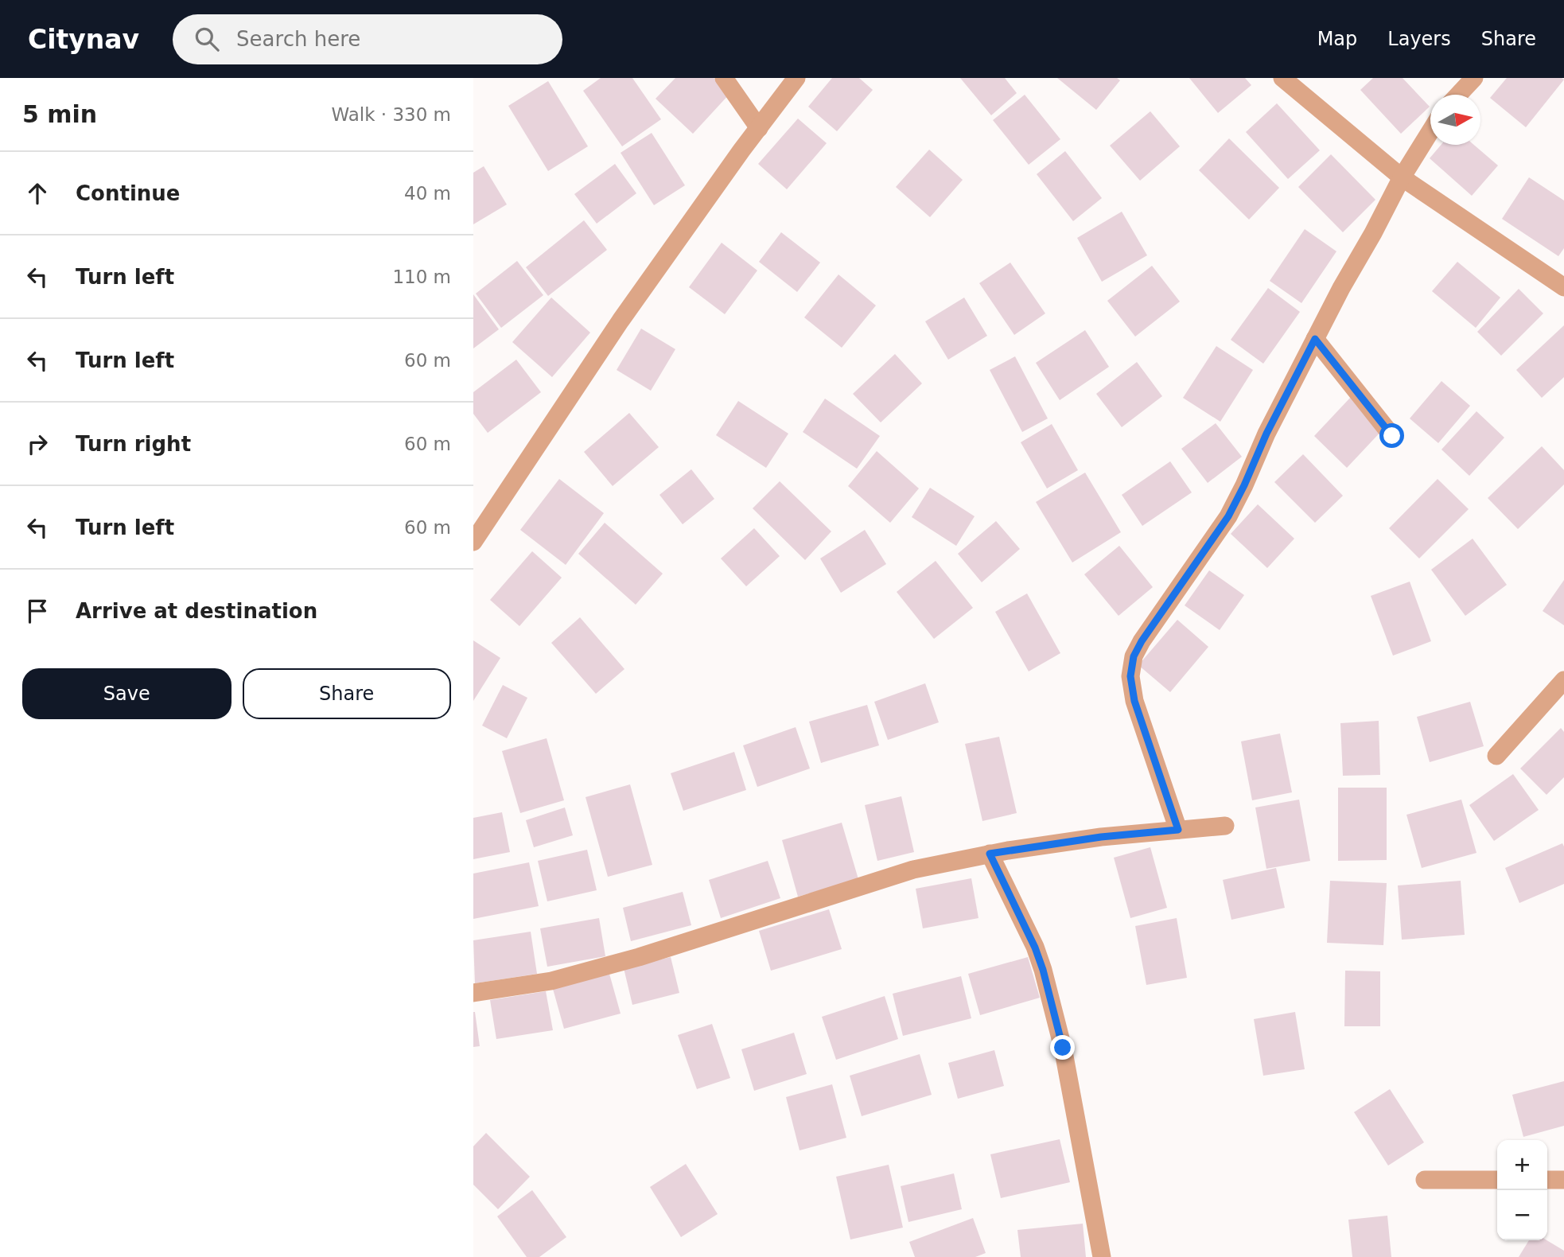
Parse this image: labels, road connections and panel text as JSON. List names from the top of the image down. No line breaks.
{"north":"right","page":{"header":"Citynav","search":"Search here","nav":["Map","Layers","Share"],"heading":["5 min","Walk · 330 m"],"list":[["Continue","40 m"],["Turn left","110 m"],["Turn left","60 m"],["Turn right","60 m"],["Turn left","60 m"],"Arrive at destination"],"buttons":["Save","Share"],"map_buttons":["+","−"]}}
